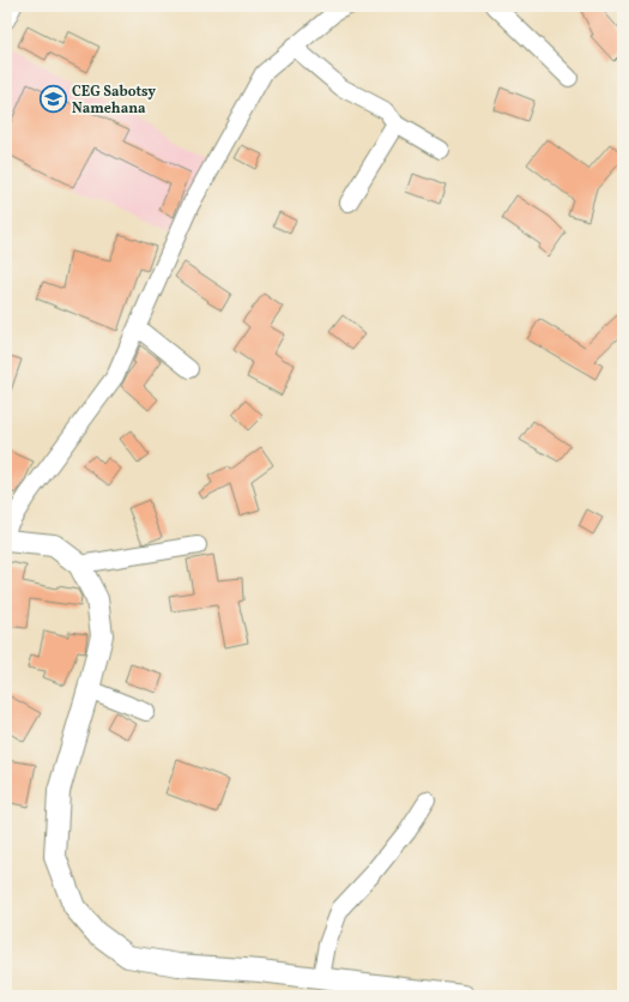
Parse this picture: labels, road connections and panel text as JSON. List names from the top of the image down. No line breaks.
{"places":{"school or university":["CEG Sabotsy Namehana"]}}
